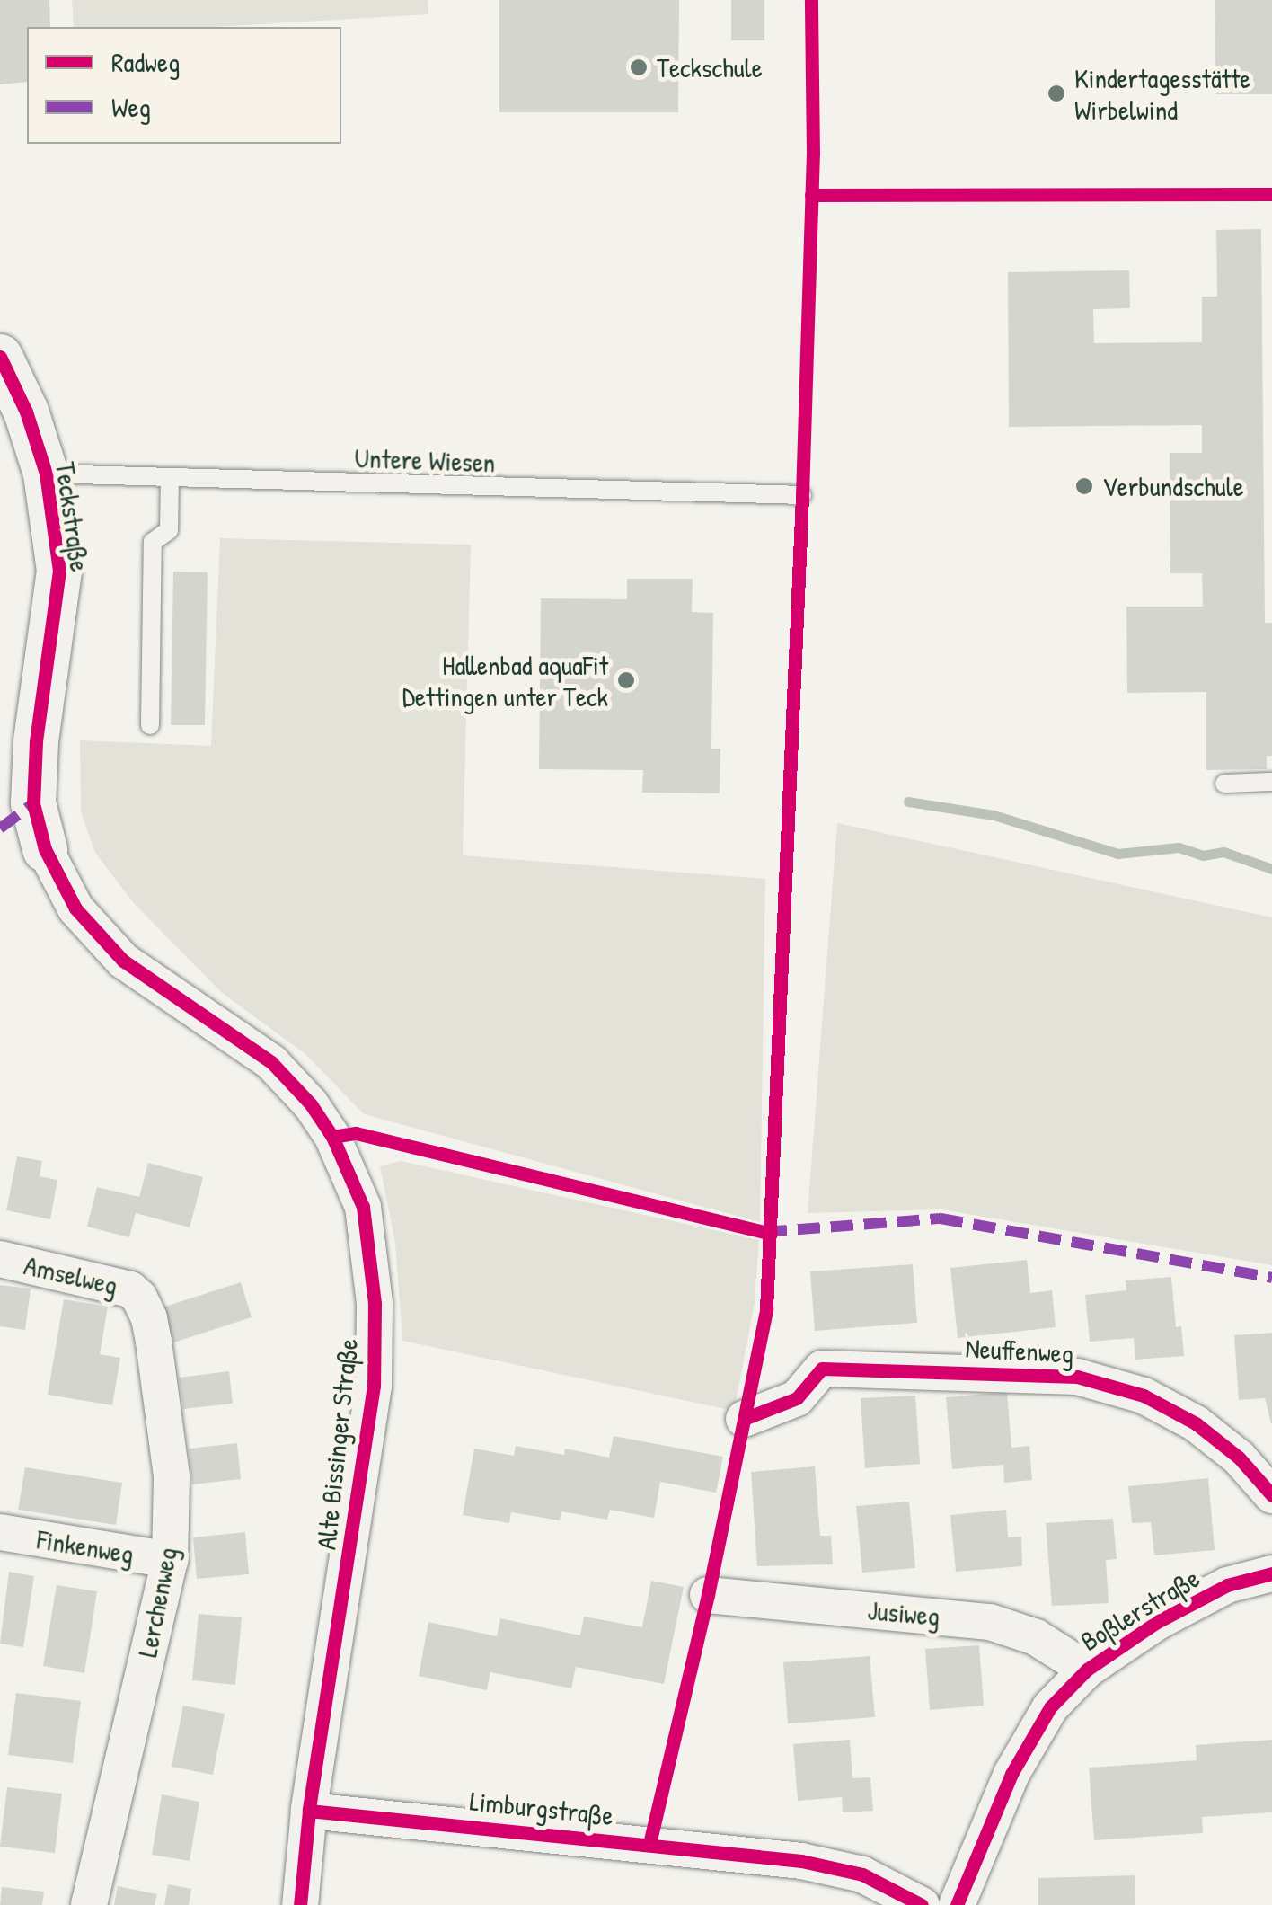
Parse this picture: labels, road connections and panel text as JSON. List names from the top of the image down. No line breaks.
{"streets":{"street":["Teckstraße","Amselweg","Neuffenweg","Alte Bissinger Straße","Finkenweg","Lerchenweg","Boßlerstraße","Jusiweg","Limburgstraße"],"lane":["Untere Wiesen"]},"crossings":[["Untere Wiesen","Teckstraße"],["Teckstraße","Alte Bissinger Straße"],["Amselweg","Lerchenweg"],["Alte Bissinger Straße","Limburgstraße"],["Finkenweg","Lerchenweg"],["Boßlerstraße","Jusiweg"]],"places":["Teckschule","Kindertagesstätte Wirbelwind","Verbundschule","Hallenbad aquaFit Dettingen unter Teck"],"legend":["Radweg","Weg"]}
